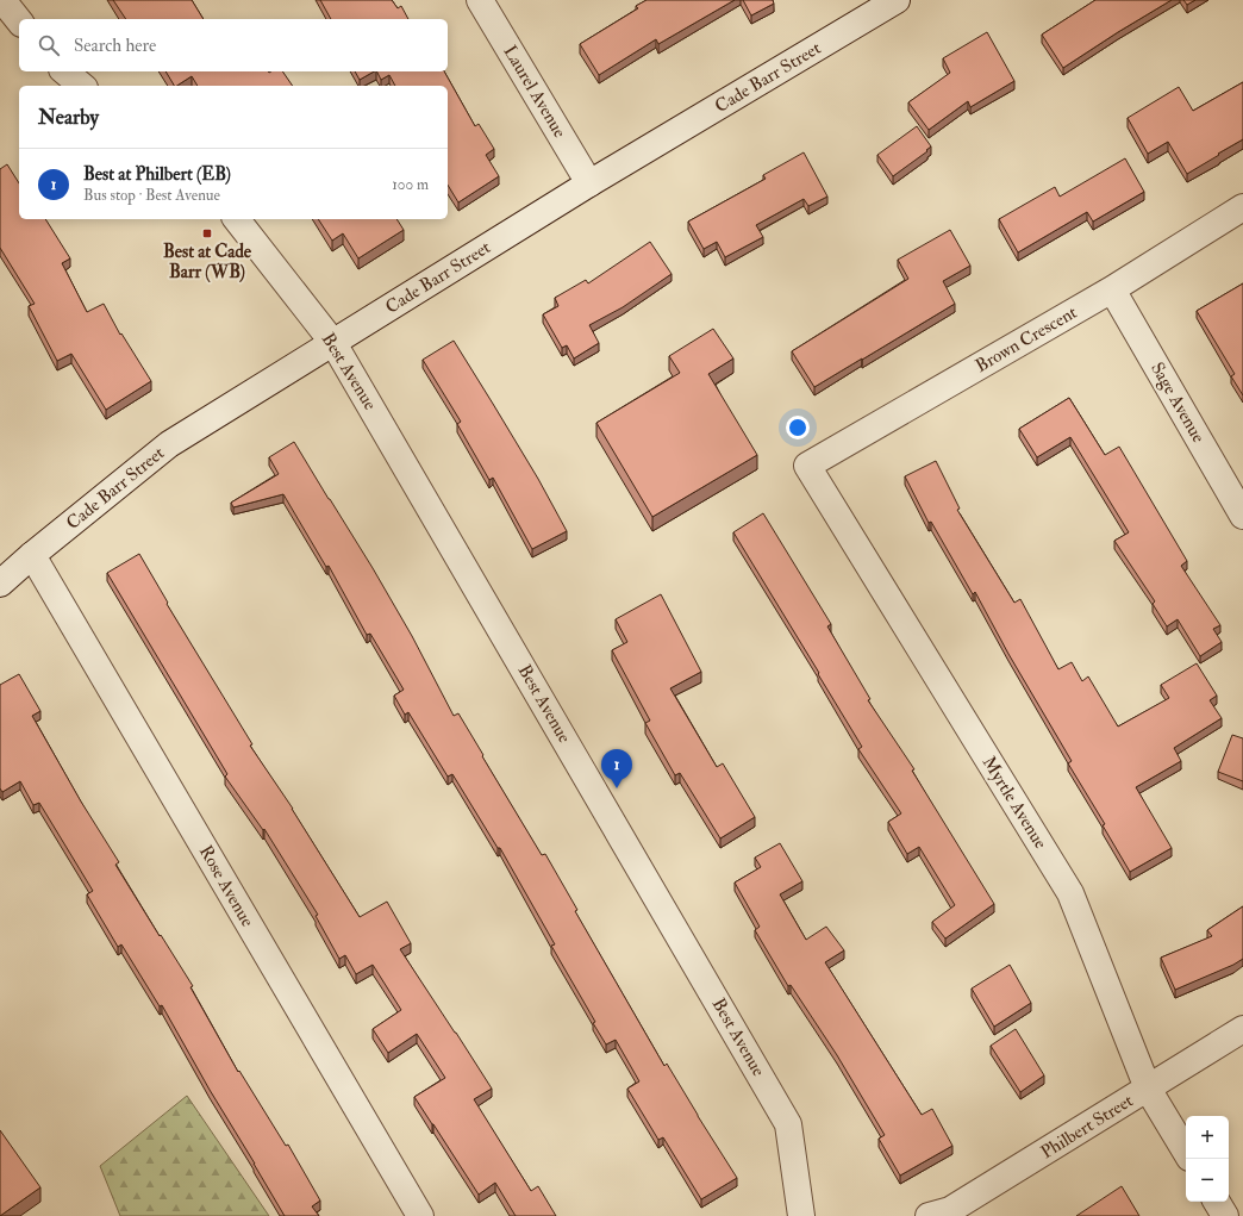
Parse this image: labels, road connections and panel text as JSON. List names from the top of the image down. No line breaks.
{"streets":{"street":["Cade Barr Street","Laurel Avenue","Brown Crescent","Best Avenue","Sage Avenue","Myrtle Avenue","Rose Avenue","Philbert Street"]},"crossings":[["Cade Barr Street","Laurel Avenue"],["Cade Barr Street","Best Avenue"],["Cade Barr Street","Rose Avenue"],["Brown Crescent","Sage Avenue"],["Brown Crescent","Myrtle Avenue"],["Myrtle Avenue","Philbert Street"]],"places":{"transit":["Best at Cade Barr (WB)"]},"page":{"search":"Search here","heading":"Nearby","list":[{"mark":"1","name":"Best at Philbert (EB)","note":"Bus stop · Best Avenue","value":"100 m"}],"pins":"1","map_buttons":["+","−"]}}
